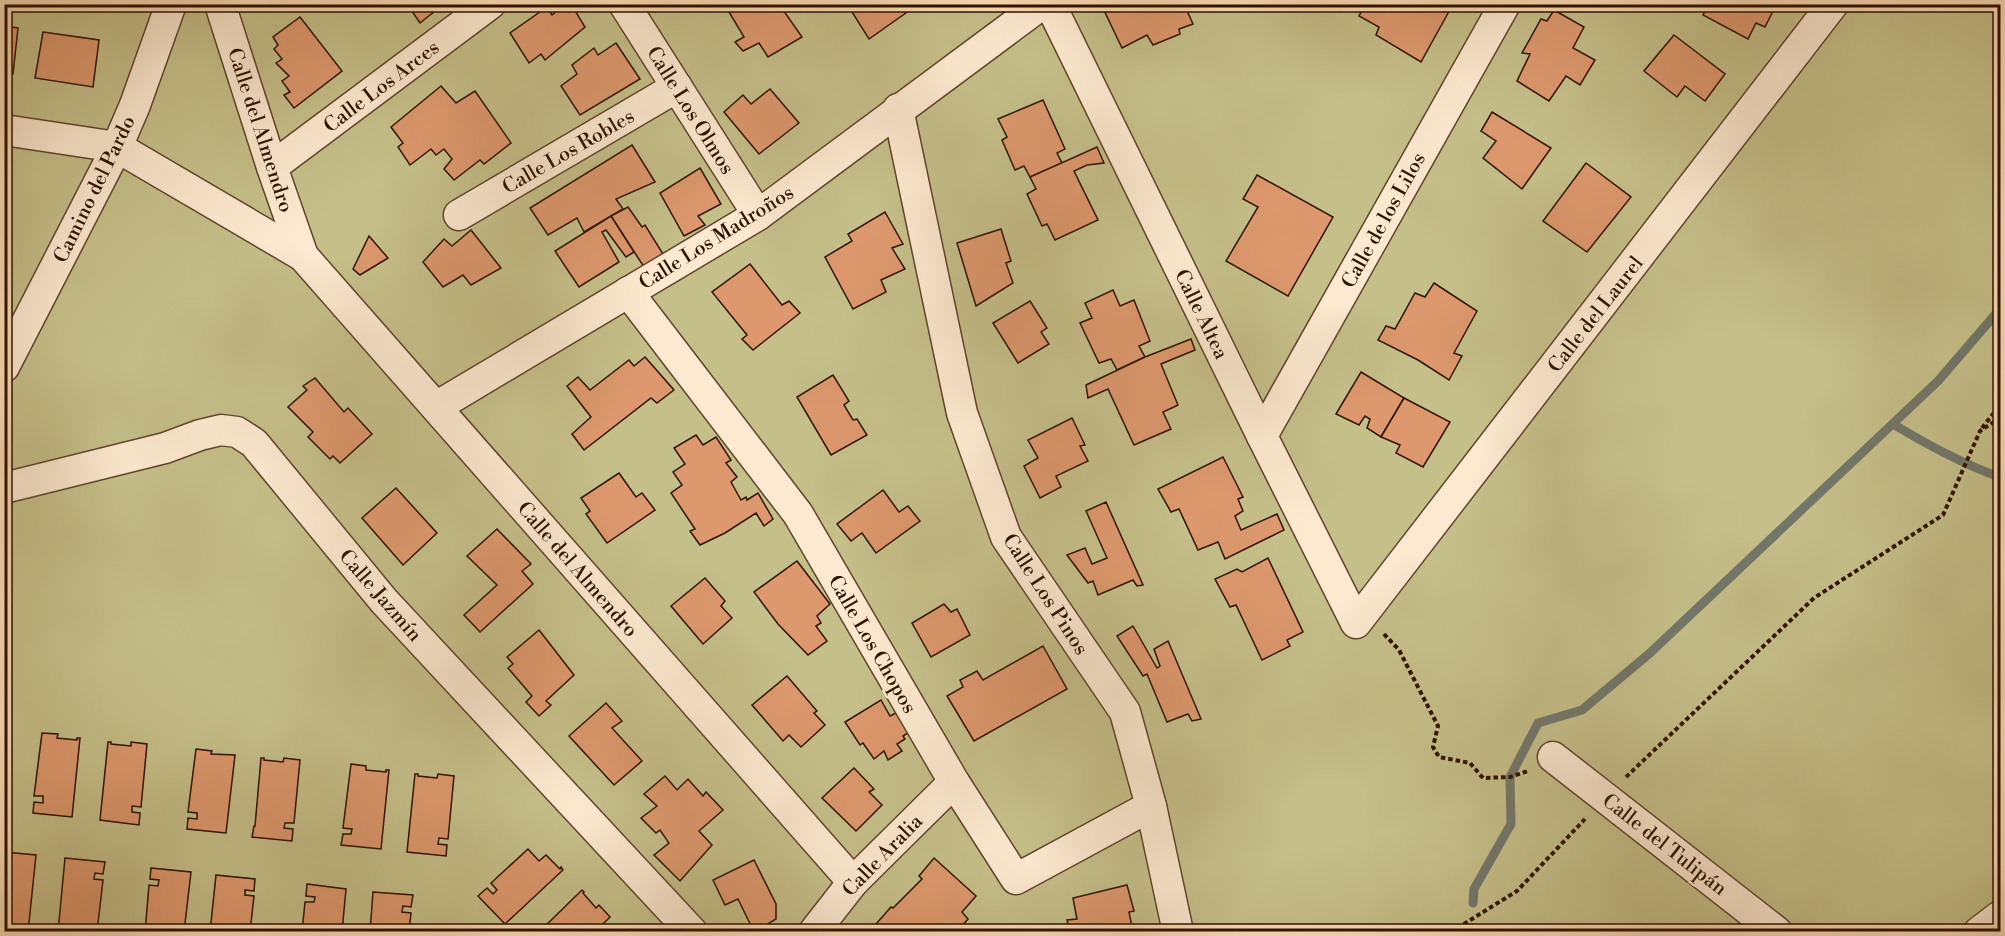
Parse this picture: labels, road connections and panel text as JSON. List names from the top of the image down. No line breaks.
{"streets":{"street":["Calle Los Arces","Calle Los Olmos","Calle del Almendro","Calle Los Robles","Camino del Pardo","Calle de los Lilos","Calle Los Madroños","Calle Altea","Calle del Laurel","Calle Los Pinos","Calle Jazmín","Calle Los Chopos","Calle del Tulipán","Calle Aralia"]},"crossings":[["Calle Los Arces","Calle del Almendro"],["Calle Los Olmos","Calle Los Robles"],["Calle Los Olmos","Calle Los Madroños"],["Calle del Almendro","Camino del Pardo"],["Calle del Almendro","Calle Los Madroños"],["Calle del Almendro","Calle Aralia"],["Calle de los Lilos","Calle Altea"],["Calle Los Madroños","Calle Los Pinos"],["Calle Los Madroños","Calle Los Chopos"],["Calle Altea","Calle del Laurel"],["Calle Los Pinos","Calle Los Chopos"],["Calle Los Chopos","Calle Aralia"]]}
